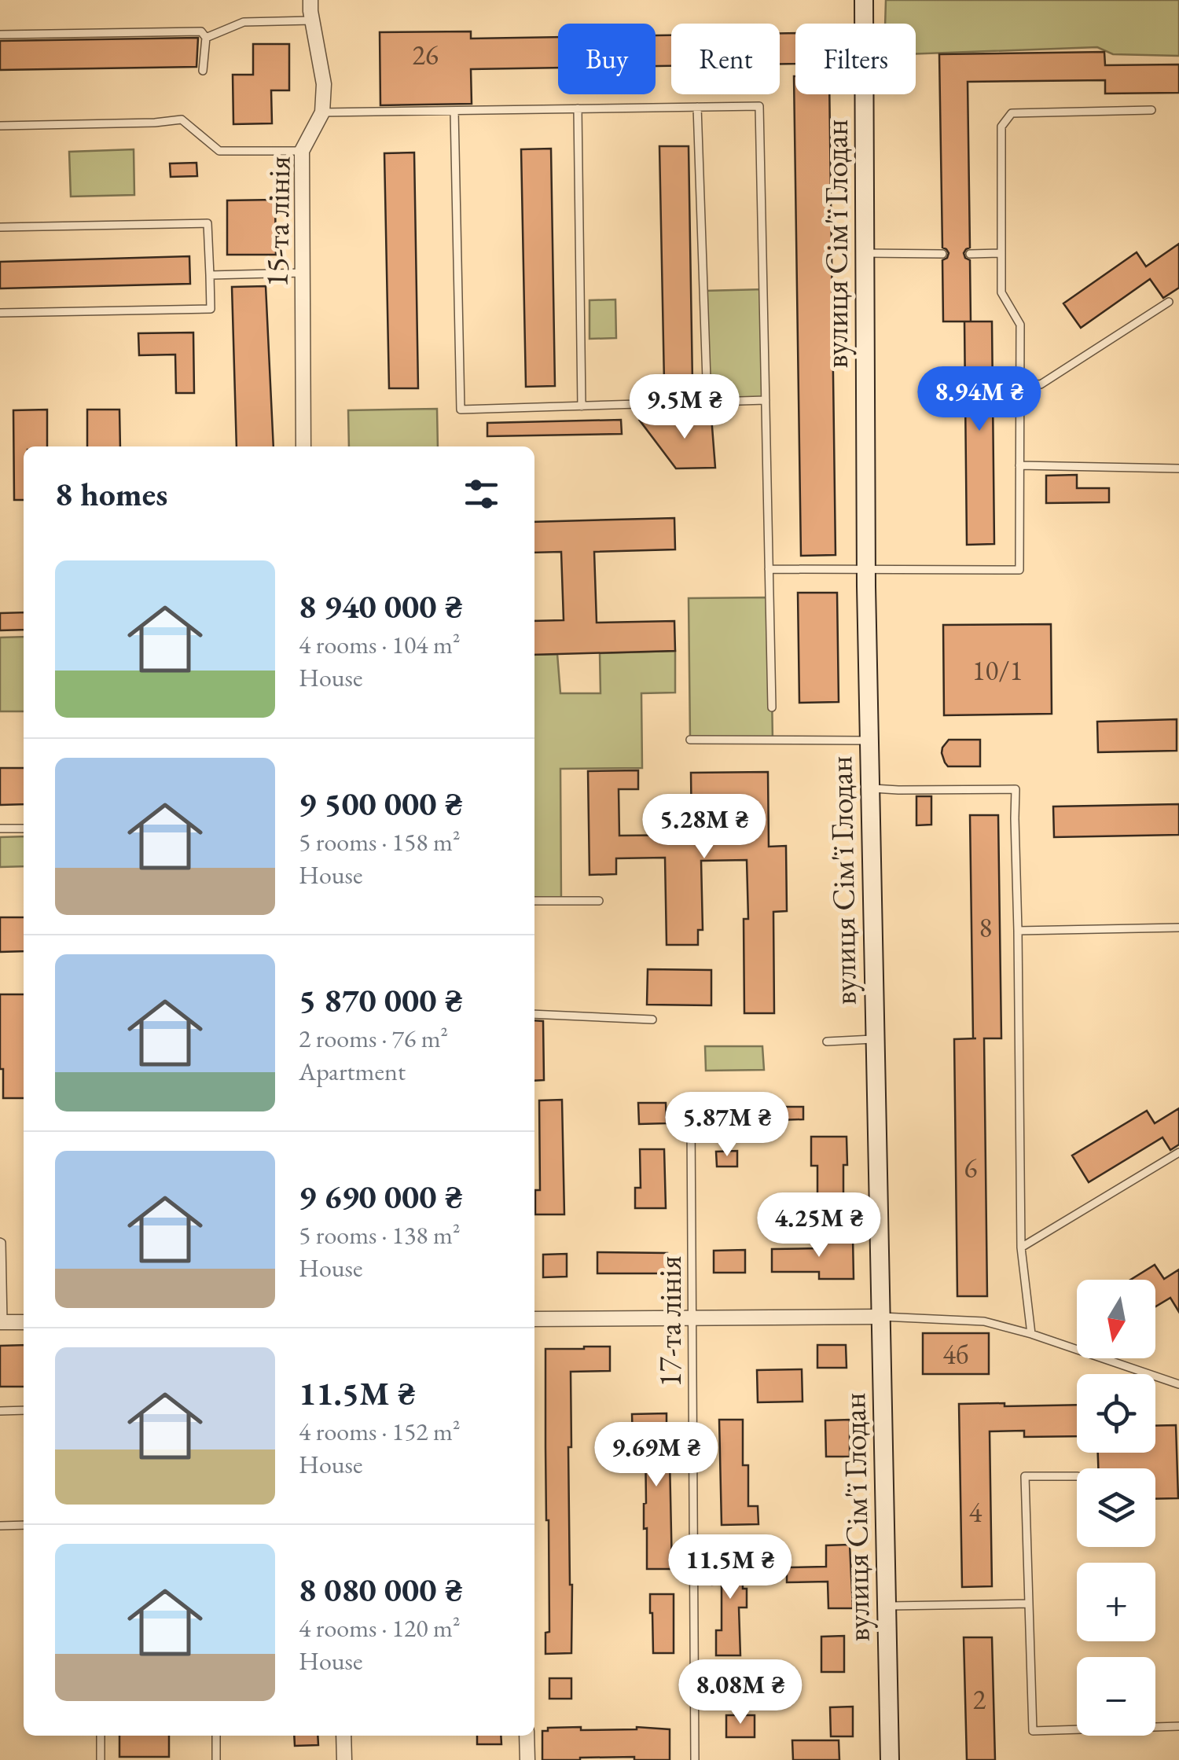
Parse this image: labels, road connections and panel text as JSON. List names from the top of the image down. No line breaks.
{"streets":{"street":["15-та лінія","вулиця Сім'ї Глодан"],"lane":["17-та лінія"]},"house_numbers":["26","10/1","8","6","4б","4","2"],"north":"bottom","page":{"chip":["Buy","Rent","Filters"],"price":["8.94M ₴","9.5M ₴","5.28M ₴","5.87M ₴","4.25M ₴","9.69M ₴","11.5M ₴","8.08M ₴"],"heading":"8 homes","list":[{"name":"8 940 000 ₴","note":"4 rooms · 104 m² · House"},{"name":"9 500 000 ₴","note":"5 rooms · 158 m² · House"},{"name":"5 870 000 ₴","note":"2 rooms · 76 m² · Apartment"},{"name":"9 690 000 ₴","note":"5 rooms · 138 m² · House"},{"name":"11.5M ₴","note":"4 rooms · 152 m² · House"},{"name":"8 080 000 ₴","note":"4 rooms · 120 m² · House"}],"map_buttons":["+","−"]}}
